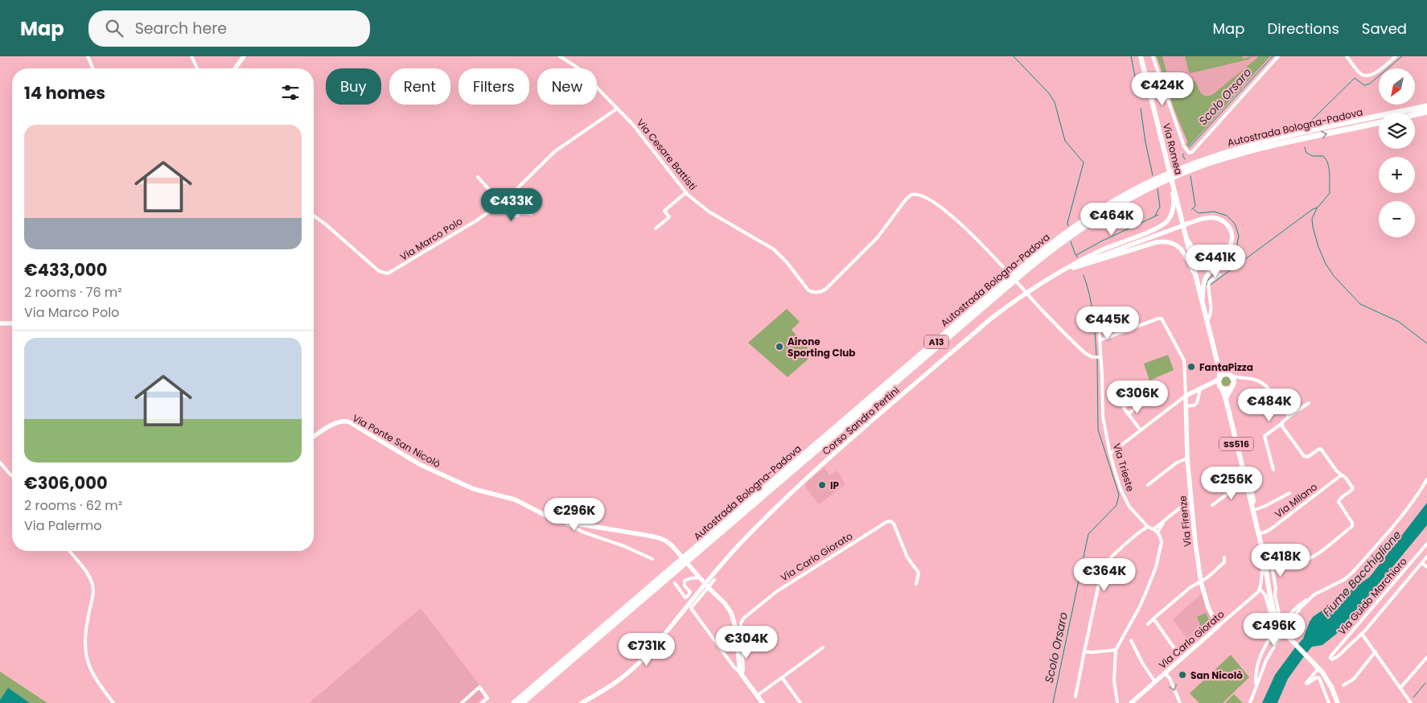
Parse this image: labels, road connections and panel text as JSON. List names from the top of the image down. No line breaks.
{"streets":{"highway":["Autostrada Bologna-Padova","A13"],"main road":["Via Romea","SS516"],"street":["Via Cesare Battisti","Via Marco Polo","Corso Sandro Pertini","Via Ponte San Nicolò","Via Trieste","Via Milano","Via Firenze","Via Carlo Giorato","Via Guido Marchioro"]},"crossings":[["Via Romea","Corso Sandro Pertini"],["Via Romea","SS516"],["Via Cesare Battisti","Via Marco Polo"],["Via Cesare Battisti","Via Trieste"],["Corso Sandro Pertini","SS516"],["SS516","Via Milano"],["Via Firenze","Via Carlo Giorato"]],"water":["Scolo Orsaro","Fiume Bacchiglione"],"places":["Airone Sporting Club","FantaPizza","IP","San Nicolò"],"north":"bottom left","page":{"header":"Map","search":"Search here","nav":["Map","Directions","Saved"],"map_buttons":["+","−"],"chip":["Buy","Rent","Filters","New"],"heading":"14 homes","price":["€424K","€433K","€464K","€441K","€445K","€306K","€484K","€256K","€296K","€418K","€364K","€496K","€304K","€731K"],"list":[{"name":"€433,000","note":"2 rooms · 76 m² · Via Marco Polo"},{"name":"€306,000","note":"2 rooms · 62 m² · Via Palermo"}]}}
